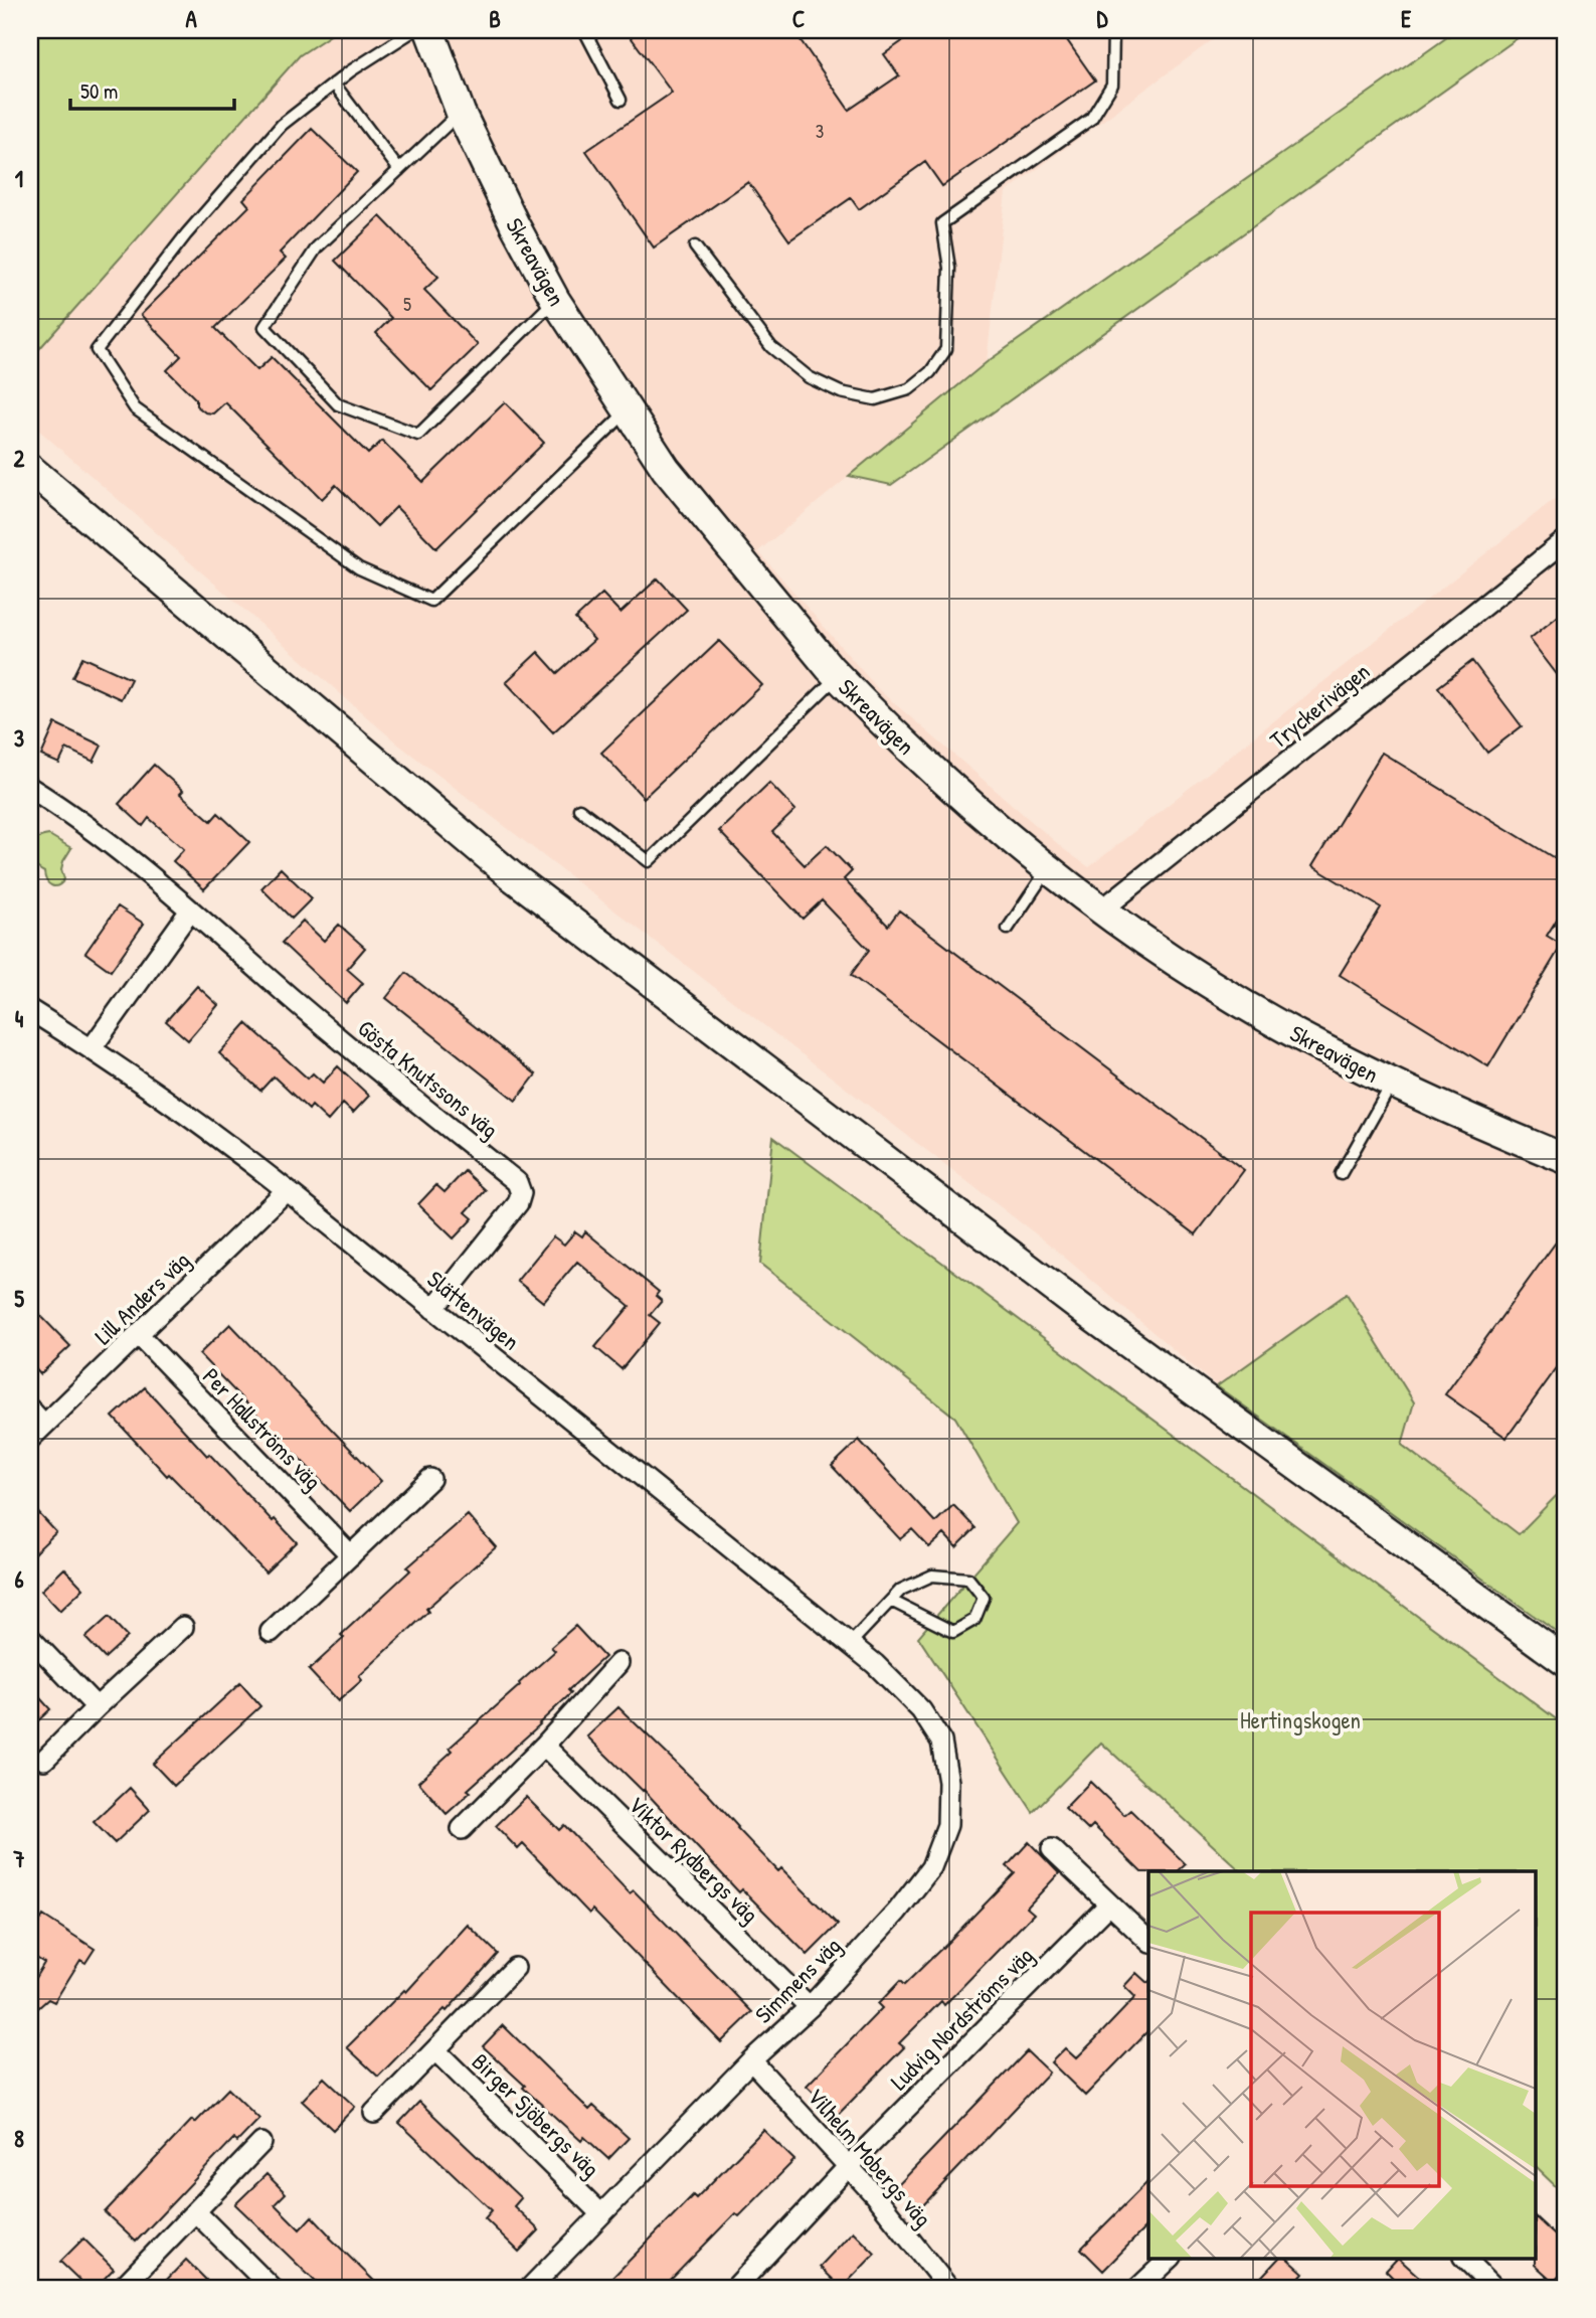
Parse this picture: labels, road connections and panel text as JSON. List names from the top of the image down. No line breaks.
{"streets":{"main road":["Skreavägen"],"street":["Tryckerivägen","Gösta Knutssons väg","Lill Anders väg","Slättenvägen","Per Hallströms väg","Viktor Rydbergs väg","Simmens väg","Ludvig Nordströms väg","Birger Sjöbergs väg","Vilhelm Mobergs väg"]},"crossings":[["Skreavägen","Tryckerivägen"],["Gösta Knutssons väg","Slättenvägen"],["Lill Anders väg","Slättenvägen"],["Lill Anders väg","Per Hallströms väg"],["Slättenvägen","Simmens väg"],["Viktor Rydbergs väg","Simmens väg"],["Simmens väg","Birger Sjöbergs väg"],["Simmens väg","Vilhelm Mobergs väg"],["Ludvig Nordströms väg","Vilhelm Mobergs väg"]],"parks":["Hertingskogen"],"house_numbers":["3","5"],"scale_bar":"50 m","grid":{"columns":["A","B","C","D","E"],"rows":["1","2","3","4","5","6","7","8"]}}
